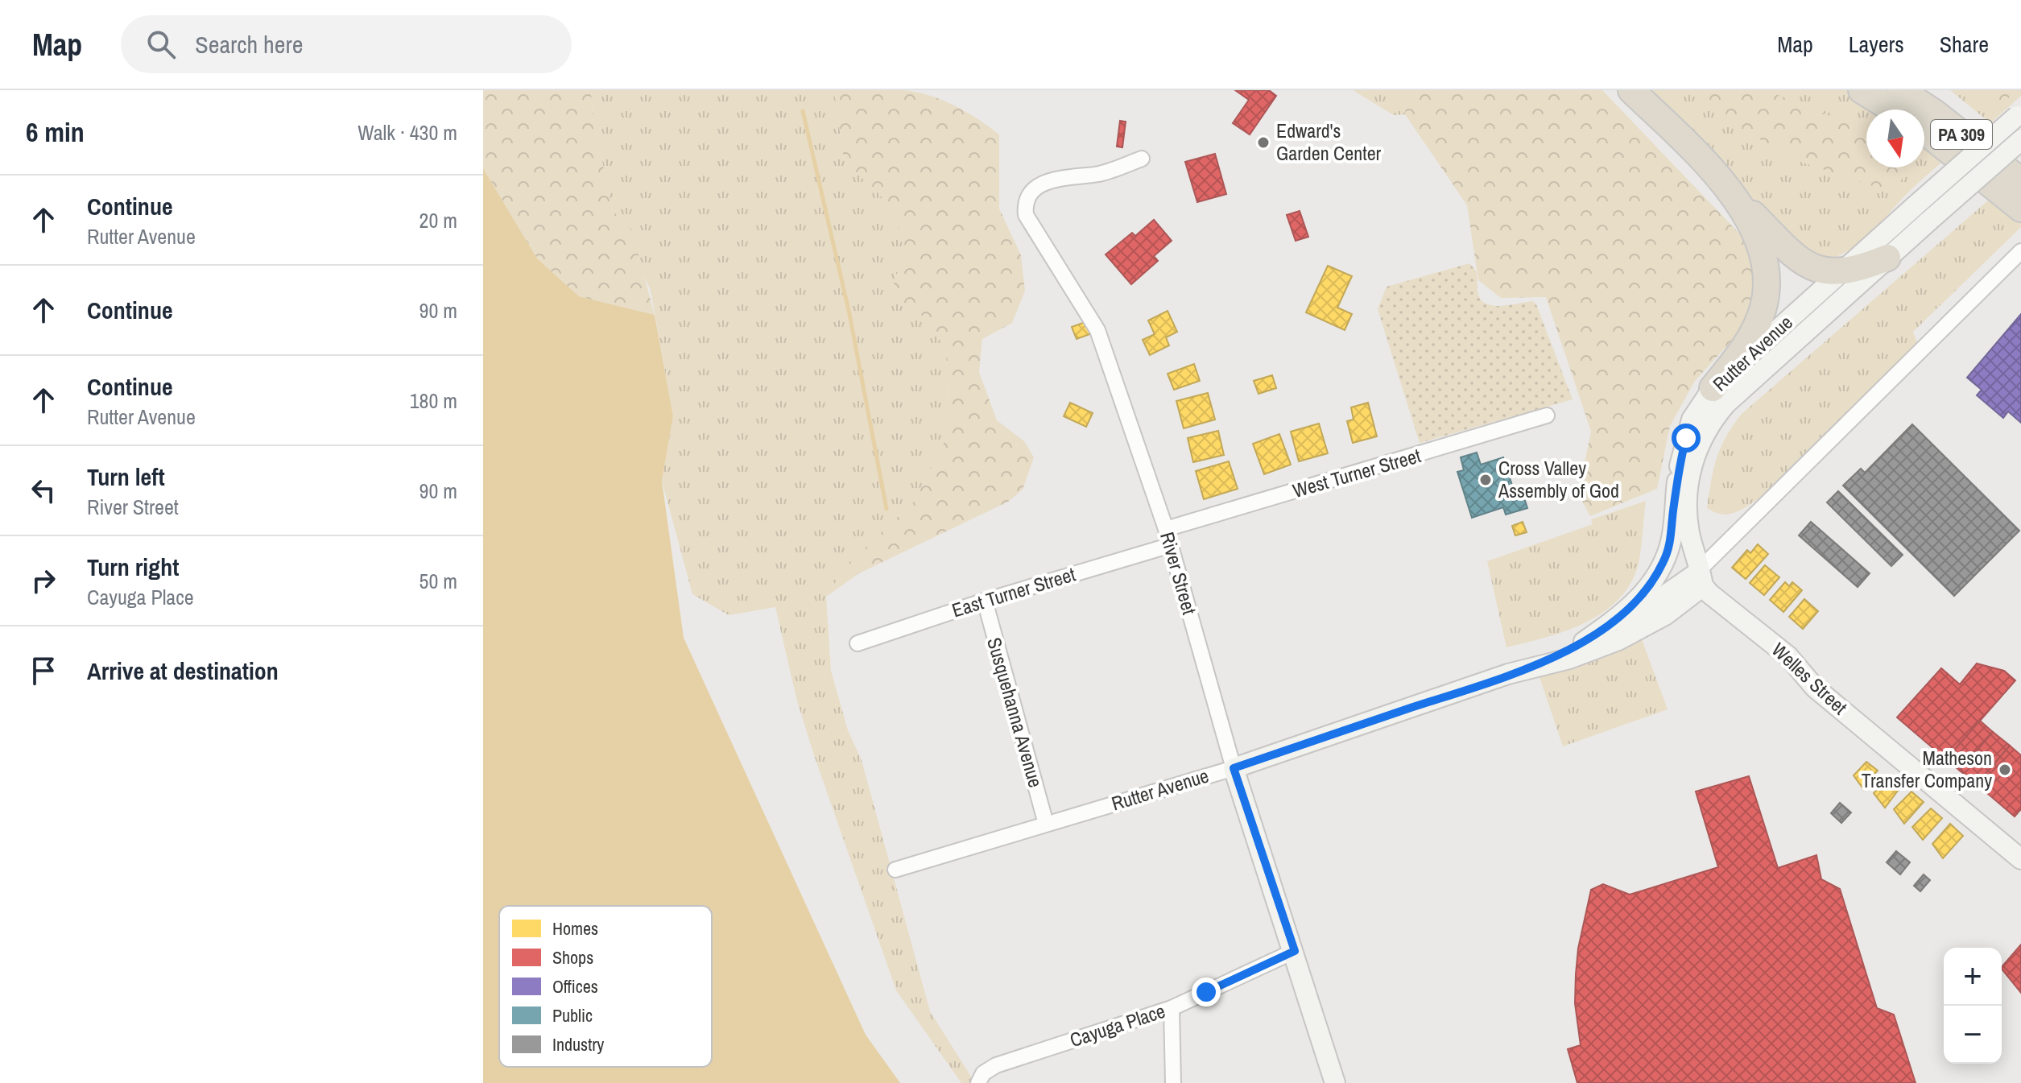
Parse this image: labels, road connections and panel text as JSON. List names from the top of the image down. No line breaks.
{"streets":{"highway":["PA 309"],"main road":["Rutter Avenue","River Street","Welles Street"],"street":["West Turner Street","East Turner Street","Susquehanna Avenue","Cayuga Place"]},"crossings":[["Rutter Avenue","River Street"],["Rutter Avenue","Welles Street"],["Rutter Avenue","Susquehanna Avenue"],["West Turner Street","River Street"],["River Street","East Turner Street"],["River Street","Cayuga Place"],["East Turner Street","Susquehanna Avenue"]],"places":["Edward's Garden Center","Cross Valley Assembly of God","Matheson Transfer Company"],"legend":["Homes","Shops","Offices","Public","Industry"],"north":"bottom","page":{"header":"Map","search":"Search here","nav":["Map","Layers","Share"],"heading":["6 min","Walk · 430 m"],"list":[["Continue","Rutter Avenue","20 m"],["Continue","90 m"],["Continue","Rutter Avenue","180 m"],["Turn left","River Street","90 m"],["Turn right","Cayuga Place","50 m"],"Arrive at destination"],"map_buttons":["+","−"]}}
